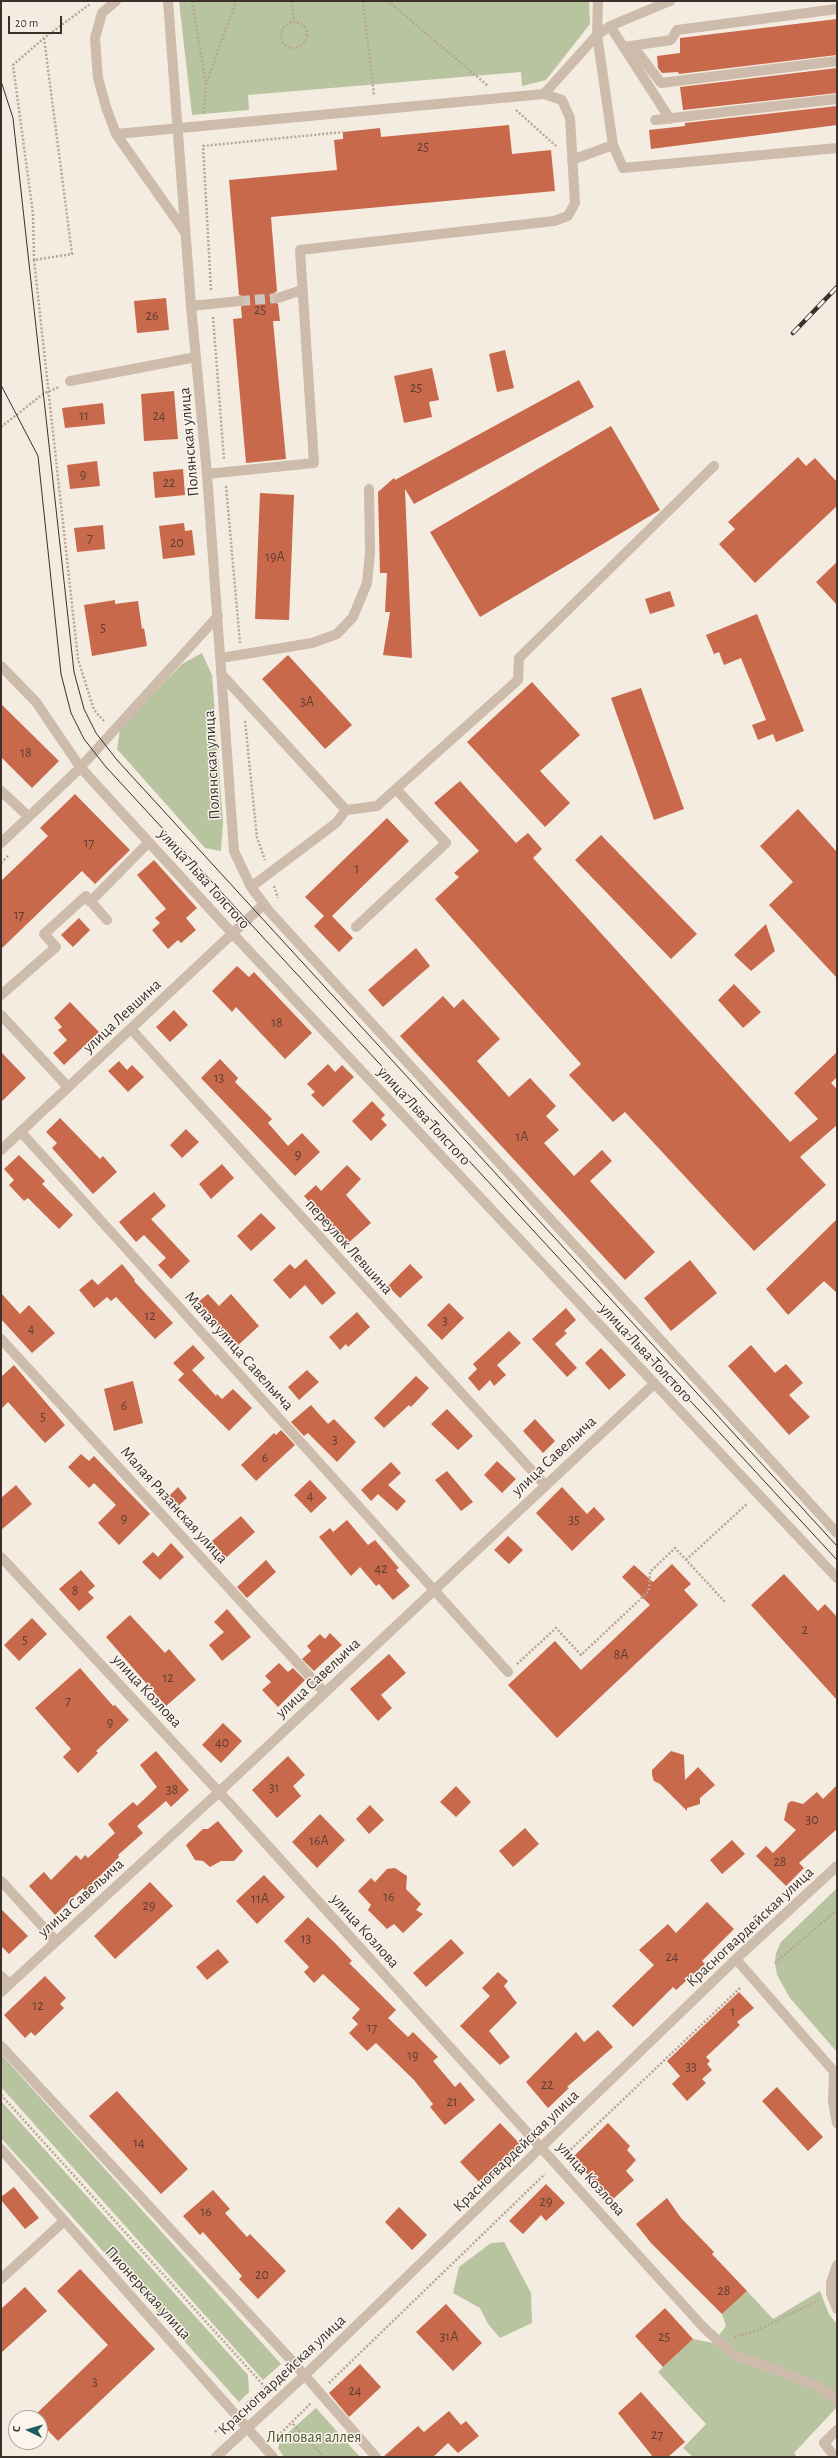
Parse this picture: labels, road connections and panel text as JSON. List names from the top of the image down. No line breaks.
{"streets":{"street":["Полянская улица","улица Льва Толстого","улица Левшина","переулок Левшина","Малая улица Савельича","улица Савельича","Малая Рязанская улица","улица Козлова","Красногвардейская улица","Пионерская улица"]},"crossings":[["Полянская улица","улица Льва Толстого"],["Полянская улица","улица Левшина"],["улица Льва Толстого","улица Левшина"],["улица Льва Толстого","улица Савельича"],["улица Левшина","переулок Левшина"],["улица Левшина","Малая улица Савельича"],["переулок Левшина","улица Савельича"],["Малая улица Савельича","улица Савельича"],["улица Савельича","Малая Рязанская улица"],["улица Савельича","улица Козлова"],["улица Козлова","Красногвардейская улица"],["Красногвардейская улица","Пионерская улица"]],"parks":["Липовая аллея"],"house_numbers":["25","25","26","25","11","24","9","22","7","20","19А","5","3А","18","17","1","17","18","13","1А","9","12","3","4","6","5","3","6","4","9","35","42","8","2","5","8А","12","7","9","40","31","38","30","16А","28","16","11А","29","13","24","12","1","17","19","33","22","21","14","29","16","20","28","31А","25","3","24","27"],"scale_bar":"20 m","north":"left"}
